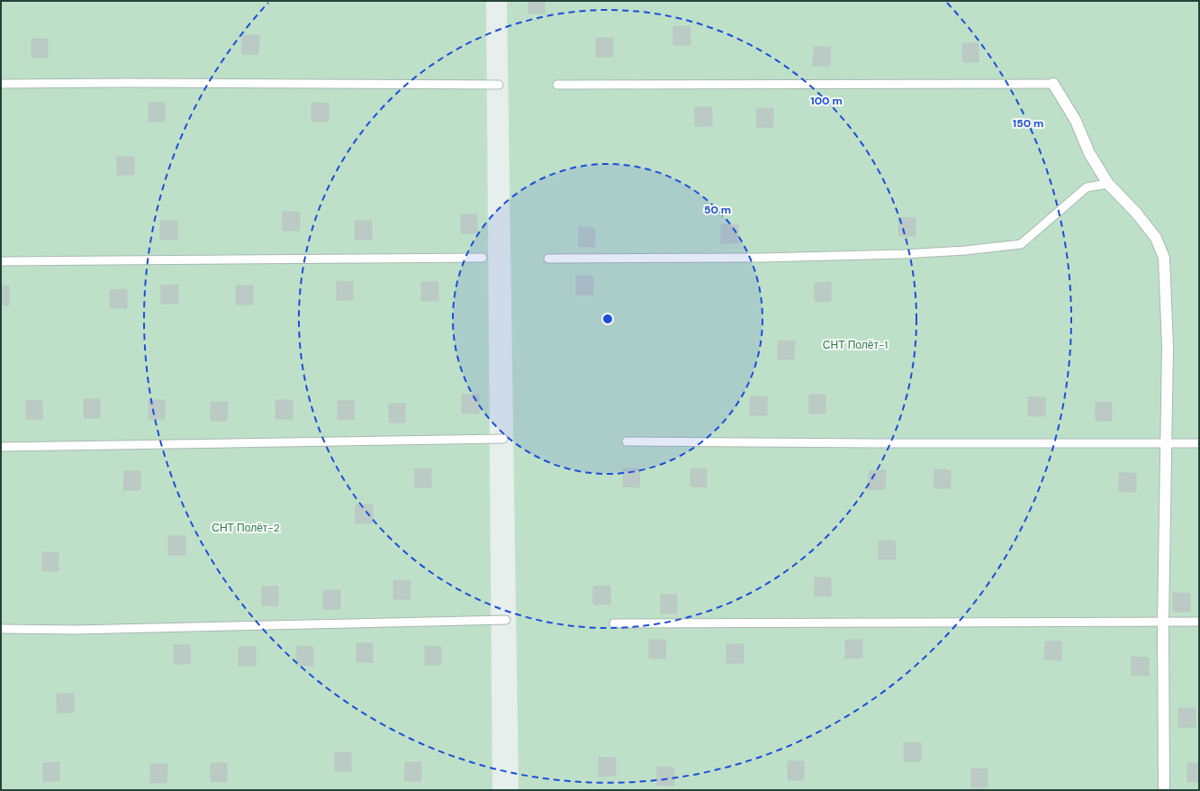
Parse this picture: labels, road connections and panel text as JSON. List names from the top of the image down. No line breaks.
{"parks":["СНТ Полёт-1","СНТ Полёт-2"],"rings":["100 m","150 m","50 m"]}
